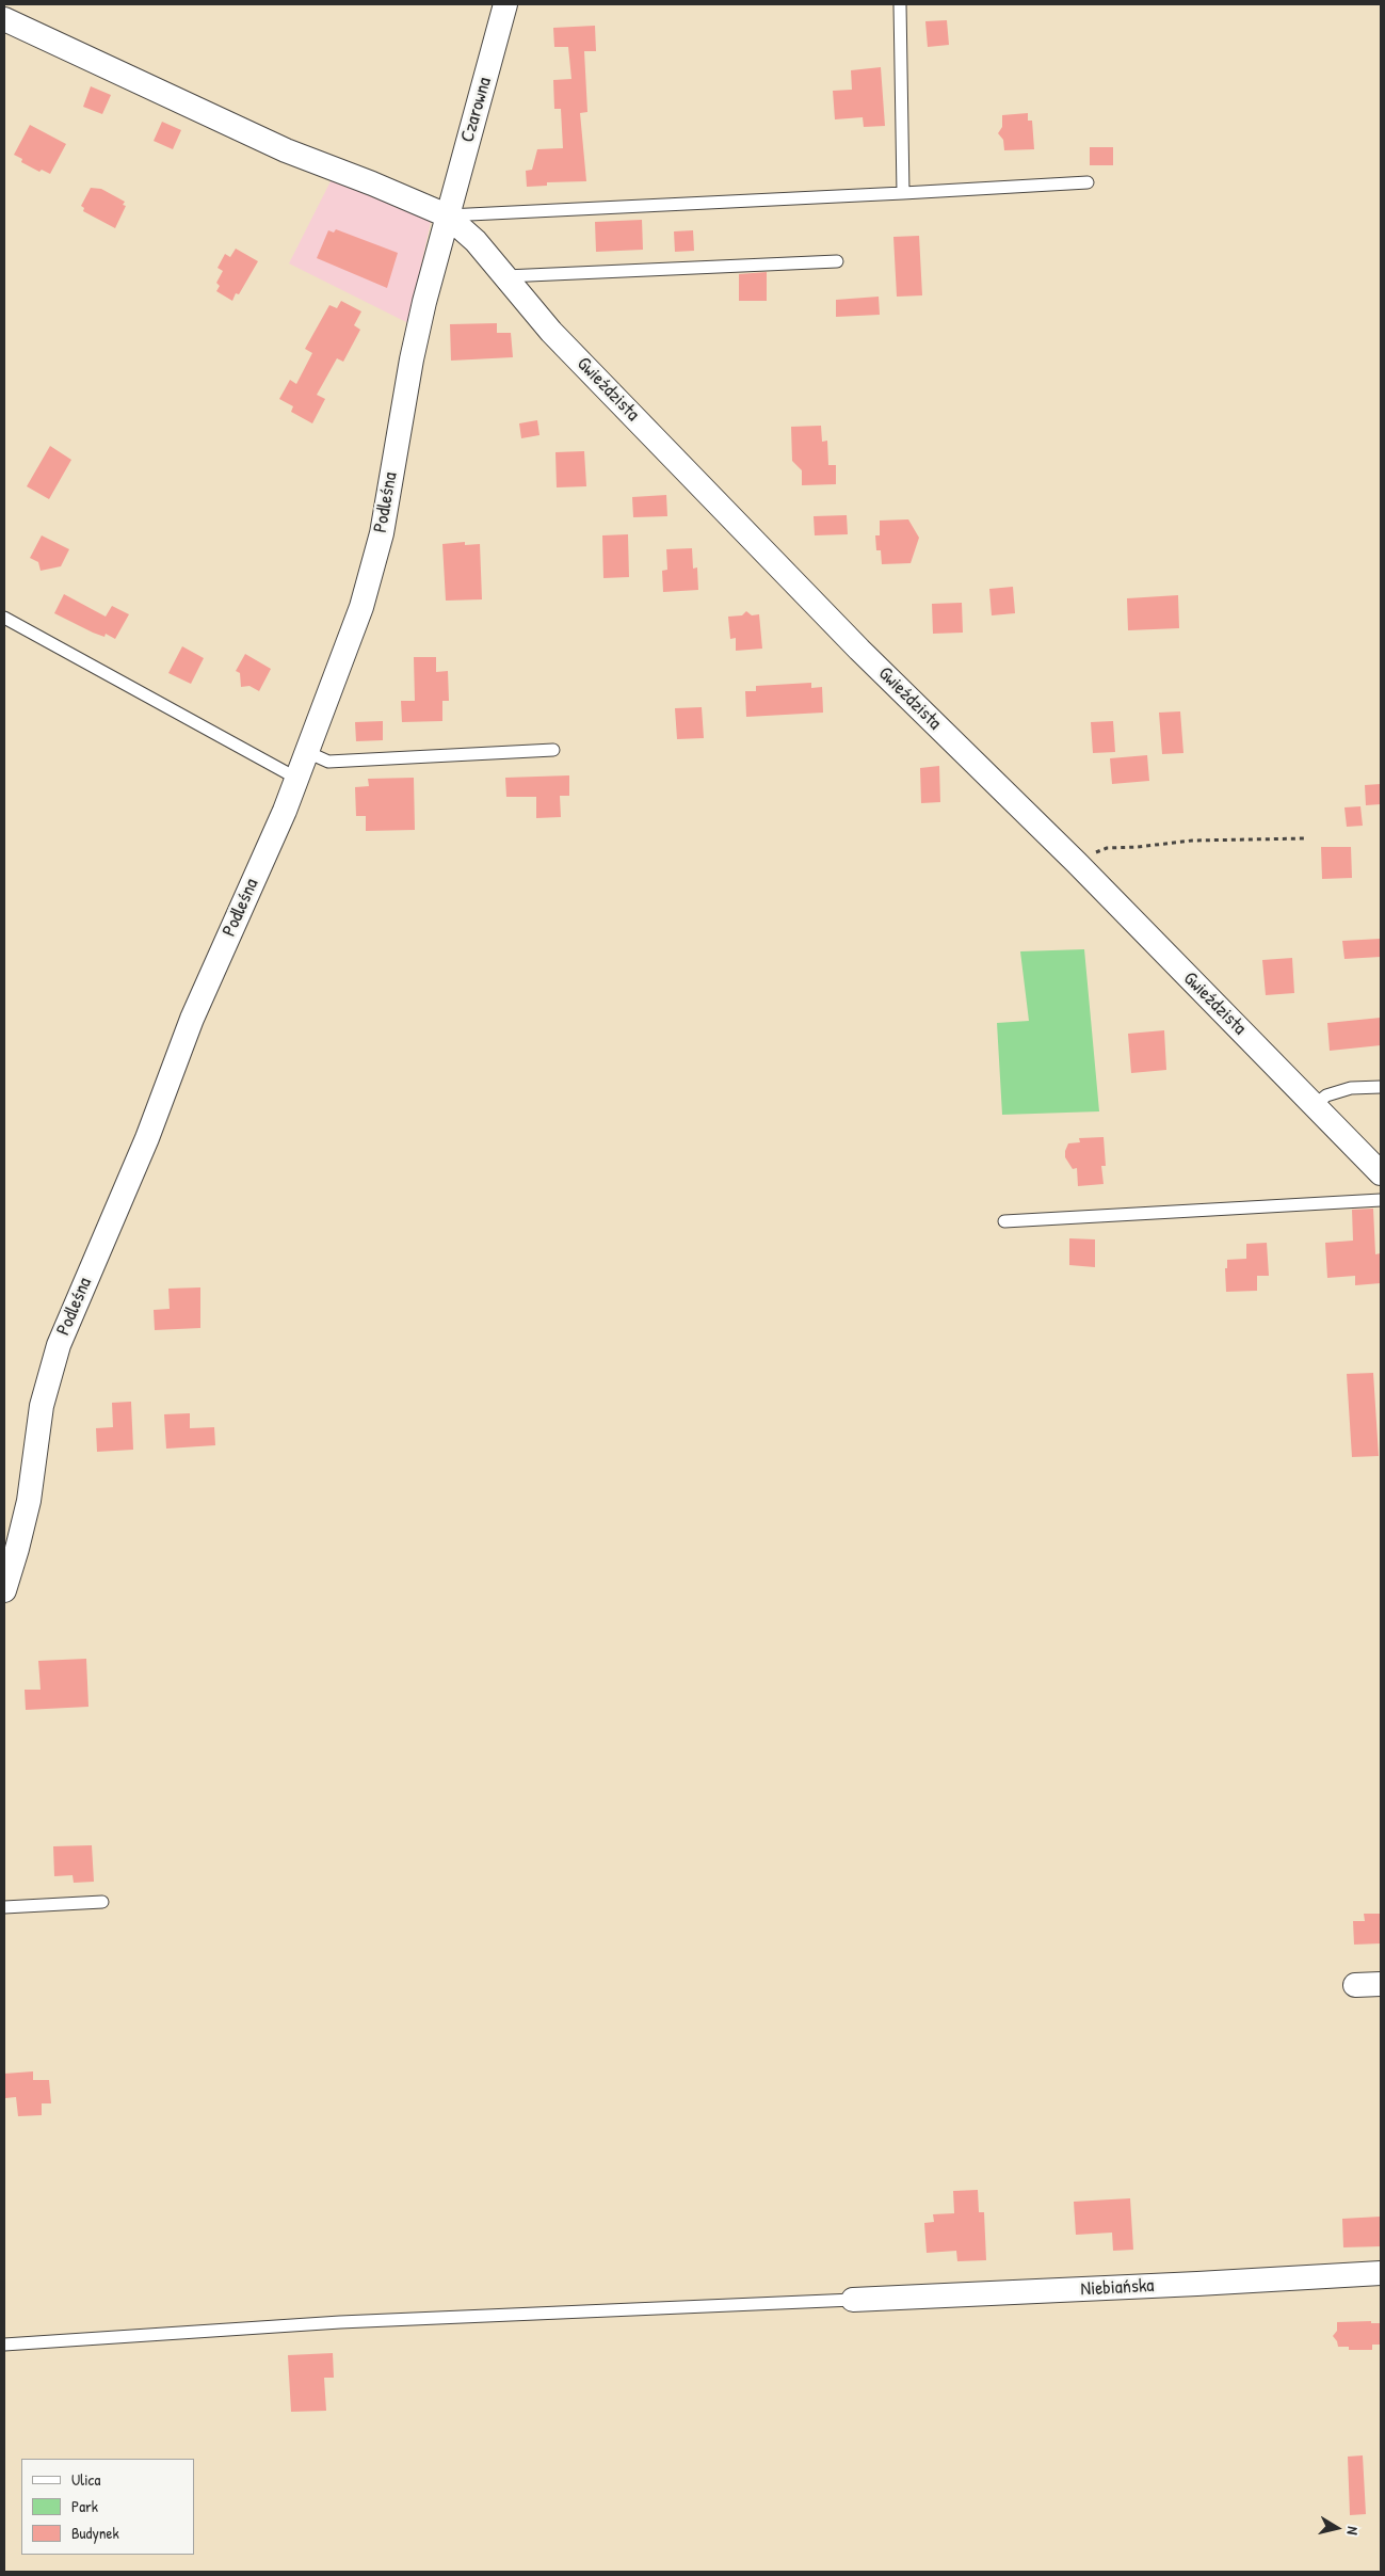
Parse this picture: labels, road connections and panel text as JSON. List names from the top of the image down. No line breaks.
{"streets":{"street":["Czarowna","Gwieździsta","Podleśna","Niebiańska"]},"crossings":[["Czarowna","Gwieździsta"],["Czarowna","Podleśna"],["Gwieździsta","Podleśna"]],"legend":["Ulica","Park","Budynek"],"north":"right"}
